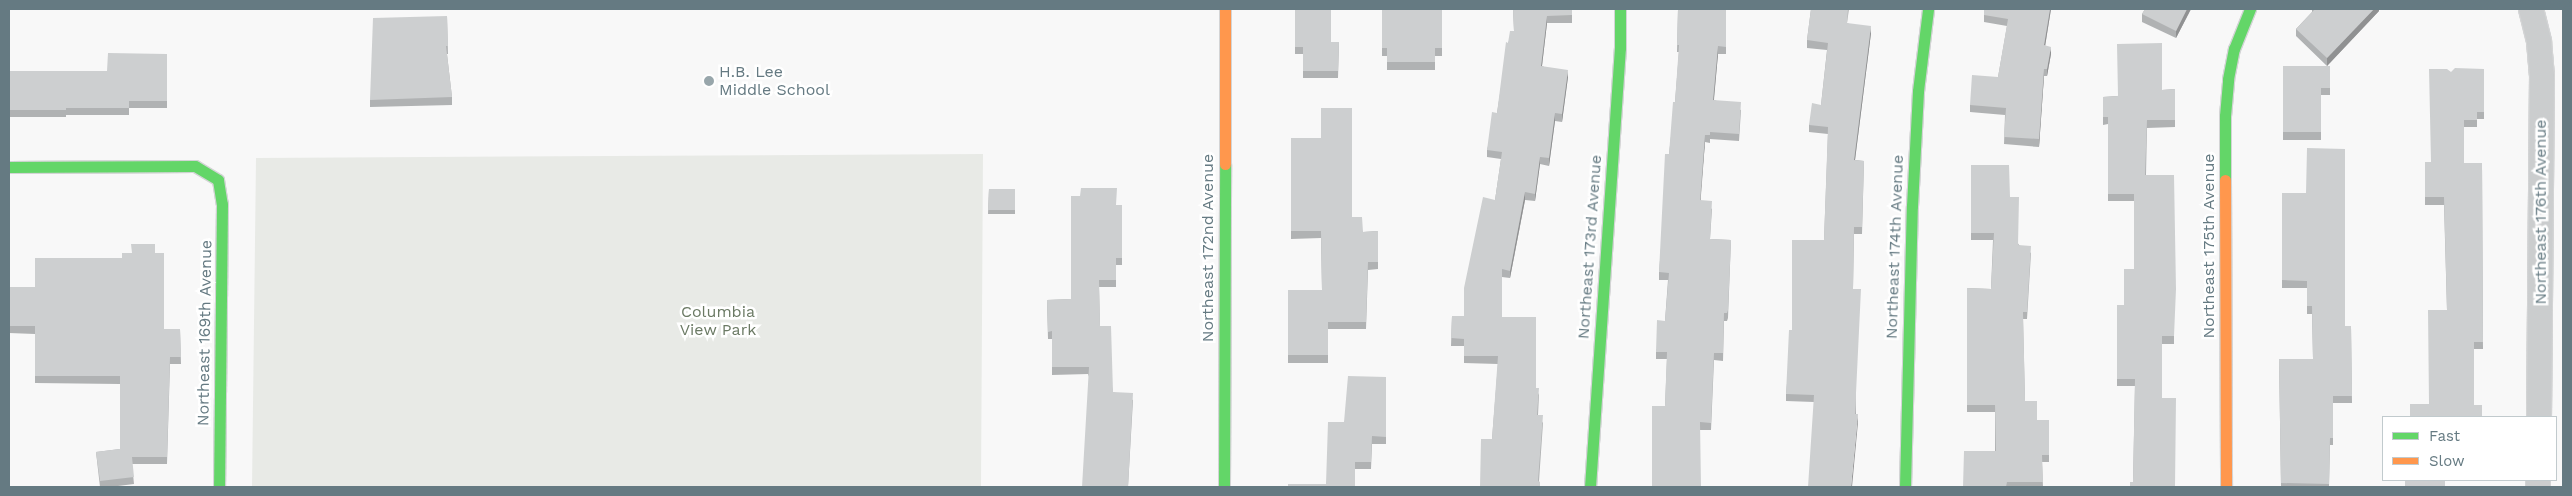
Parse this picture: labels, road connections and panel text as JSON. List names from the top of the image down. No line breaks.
{"streets":{"street":["Northeast 176th Avenue","Northeast 175th Avenue","Northeast 173rd Avenue","Northeast 174th Avenue","Northeast 172nd Avenue","Northeast 169th Avenue"]},"parks":["Columbia View Park"],"places":["H.B. Lee Middle School"],"legend":["Fast","Slow"]}
